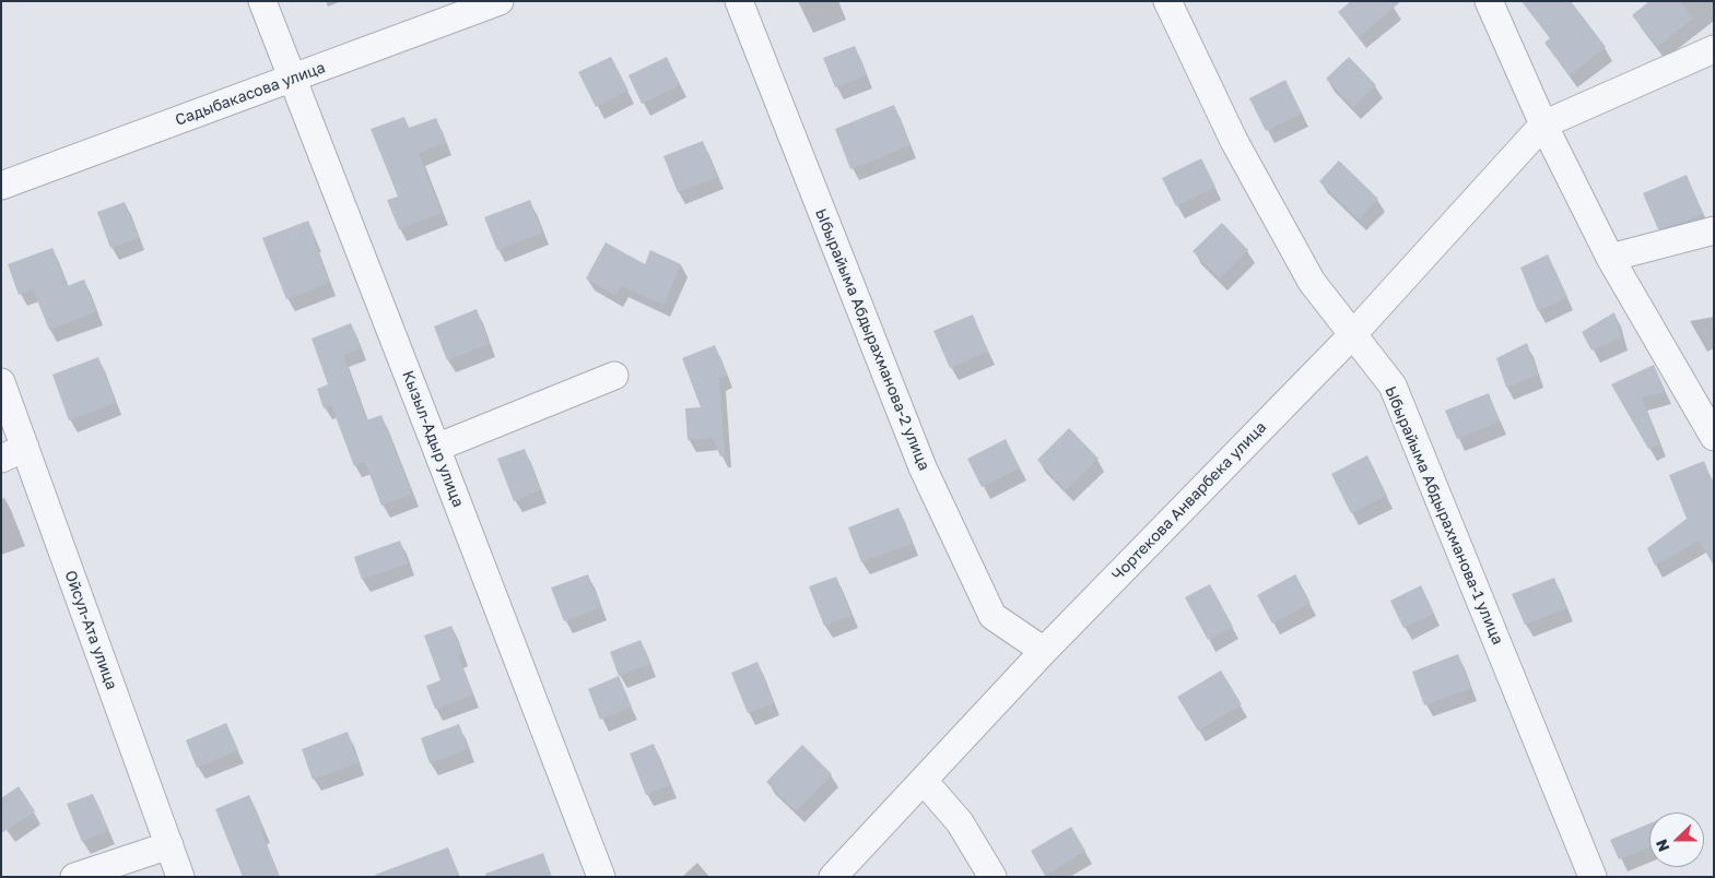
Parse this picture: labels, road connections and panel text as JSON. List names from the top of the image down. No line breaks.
{"streets":{"street":["Садыбакасова улица","Ыбырайыма Абдырахманова-2 улица","Кызыл-Адыр улица","Чортекова Анварбека улица","Ыбырайыма Абдырахманова-1 улица","Ойсул-Ата улица"]},"crossings":[["Садыбакасова улица","Кызыл-Адыр улица"],["Ыбырайыма Абдырахманова-2 улица","Чортекова Анварбека улица"],["Чортекова Анварбека улица","Ыбырайыма Абдырахманова-1 улица"]],"north":"left"}
